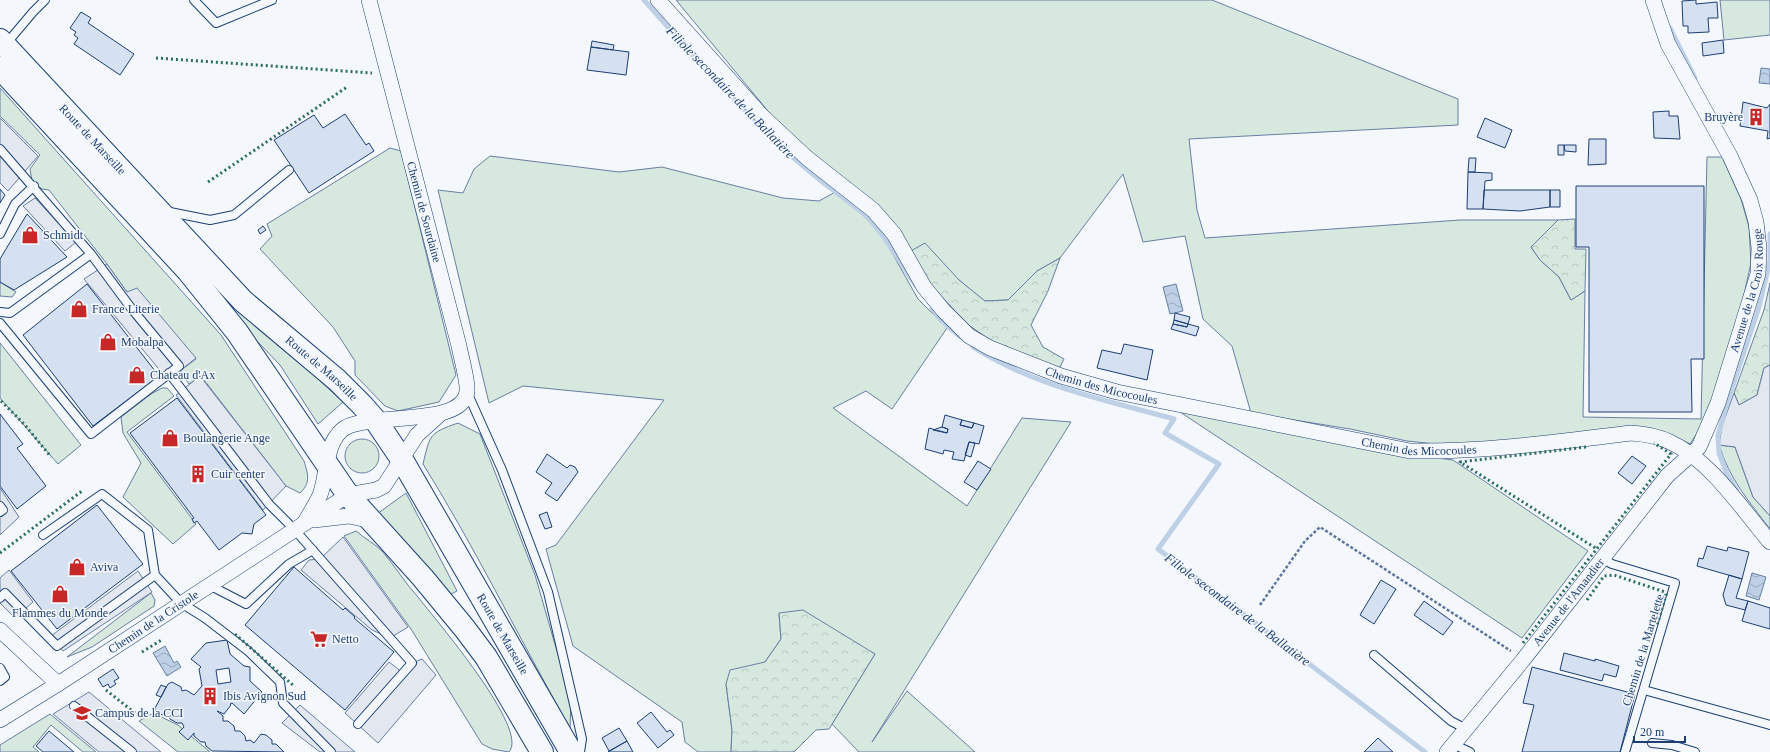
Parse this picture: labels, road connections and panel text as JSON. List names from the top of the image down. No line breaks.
{"streets":{"main road":["Route de Marseille"],"street":["Chemin de Sourdaine","Avenue de la Croix Rouge","Chemin des Micocoules","Avenue de l'Amandier","Chemin de la Cristole"],"lane":["Chemin de la Martelette"]},"crossings":[["Route de Marseille","Chemin de la Cristole"],["Avenue de la Croix Rouge","Chemin des Micocoules"],["Avenue de la Croix Rouge","Avenue de l'Amandier"],["Chemin des Micocoules","Avenue de l'Amandier"],["Avenue de l'Amandier","Chemin de la Martelette"]],"water":["Filiole secondaire de la Ballatière"],"places":{"building":["Bruyère","Cuir center","Ibis Avignon Sud"],"shop":["Schmidt","France Literie","Mobalpa","Chateau d'Ax","Boulangerie Ange","Aviva","Flammes du Monde"],"supermarket":["Netto"],"school or university":["Campus de la CCI"]},"scale_bar":"20 m"}
